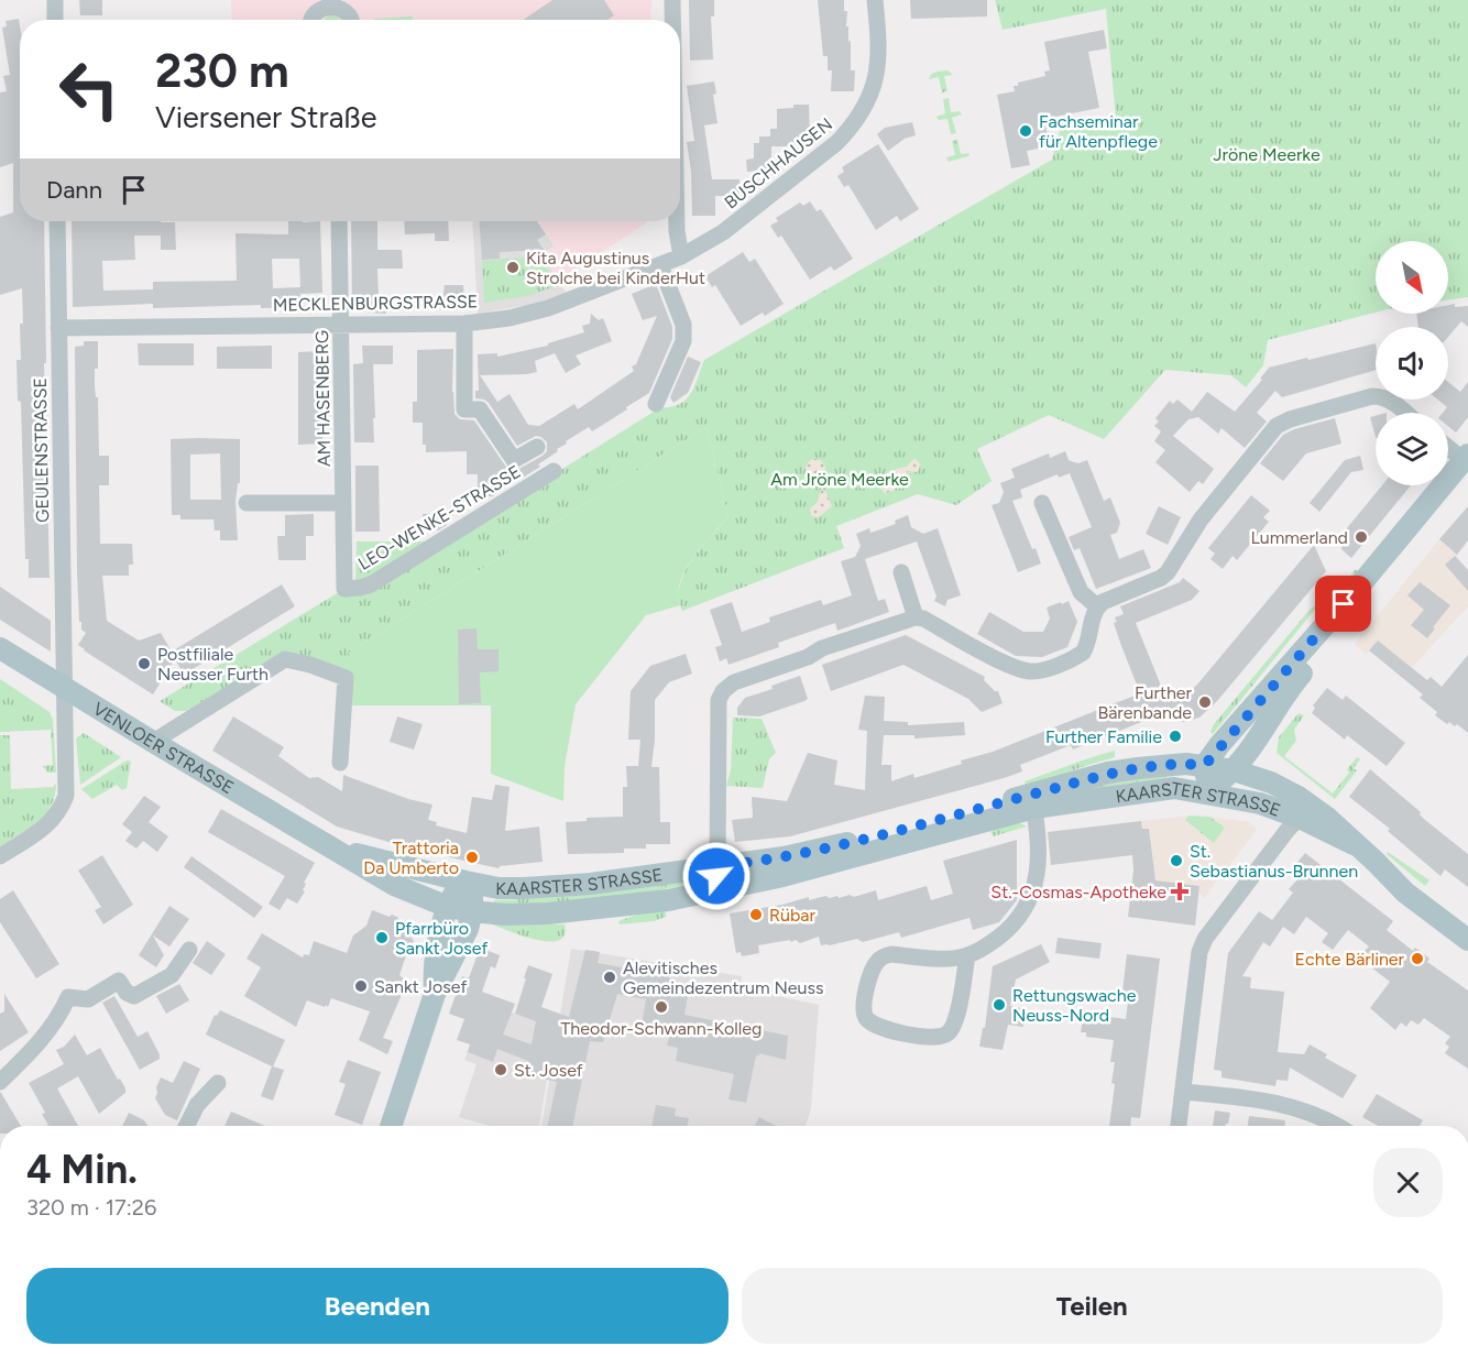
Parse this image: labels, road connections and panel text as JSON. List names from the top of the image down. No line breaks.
{"streets":{"main road":["VENLOER STRASSE","KAARSTER STRASSE"],"street":["BUSCHHAUSEN","MECKLENBURGSTRASSE","AM HASENBERG","GEULENSTRASSE","LEO-WENKE-STRASSE"]},"crossings":[["BUSCHHAUSEN","MECKLENBURGSTRASSE"],["MECKLENBURGSTRASSE","AM HASENBERG"],["MECKLENBURGSTRASSE","GEULENSTRASSE"],["MECKLENBURGSTRASSE","LEO-WENKE-STRASSE"],["AM HASENBERG","LEO-WENKE-STRASSE"],["GEULENSTRASSE","VENLOER STRASSE"],["VENLOER STRASSE","KAARSTER STRASSE"]],"parks":["Jröne Meerke","Am Jröne Meerke"],"places":{"other":["Fachseminar für Altenpflege","Kita Augustinus Strolche bei KinderHut","Lummerland","Postfiliale Neusser Furth","Further Bärenbande","Further Familie","Trattoria Da Umberto","St. Sebastianus-Brunnen","Rübar","Pfarrbüro Sankt Josef","Echte Bärliner","Alevitisches Gemeindezentrum Neuss","Sankt Josef","Rettungswache Neuss-Nord","Theodor-Schwann-Kolleg","St. Josef"],"health":["St.-Cosmas-Apotheke"]},"north":"bottom right","page":{"turn":["230 m","Viersener Straße"],"then":"Dann","heading":["4 Min.","320 m · 17:26"],"buttons":["Beenden","Teilen"]}}
